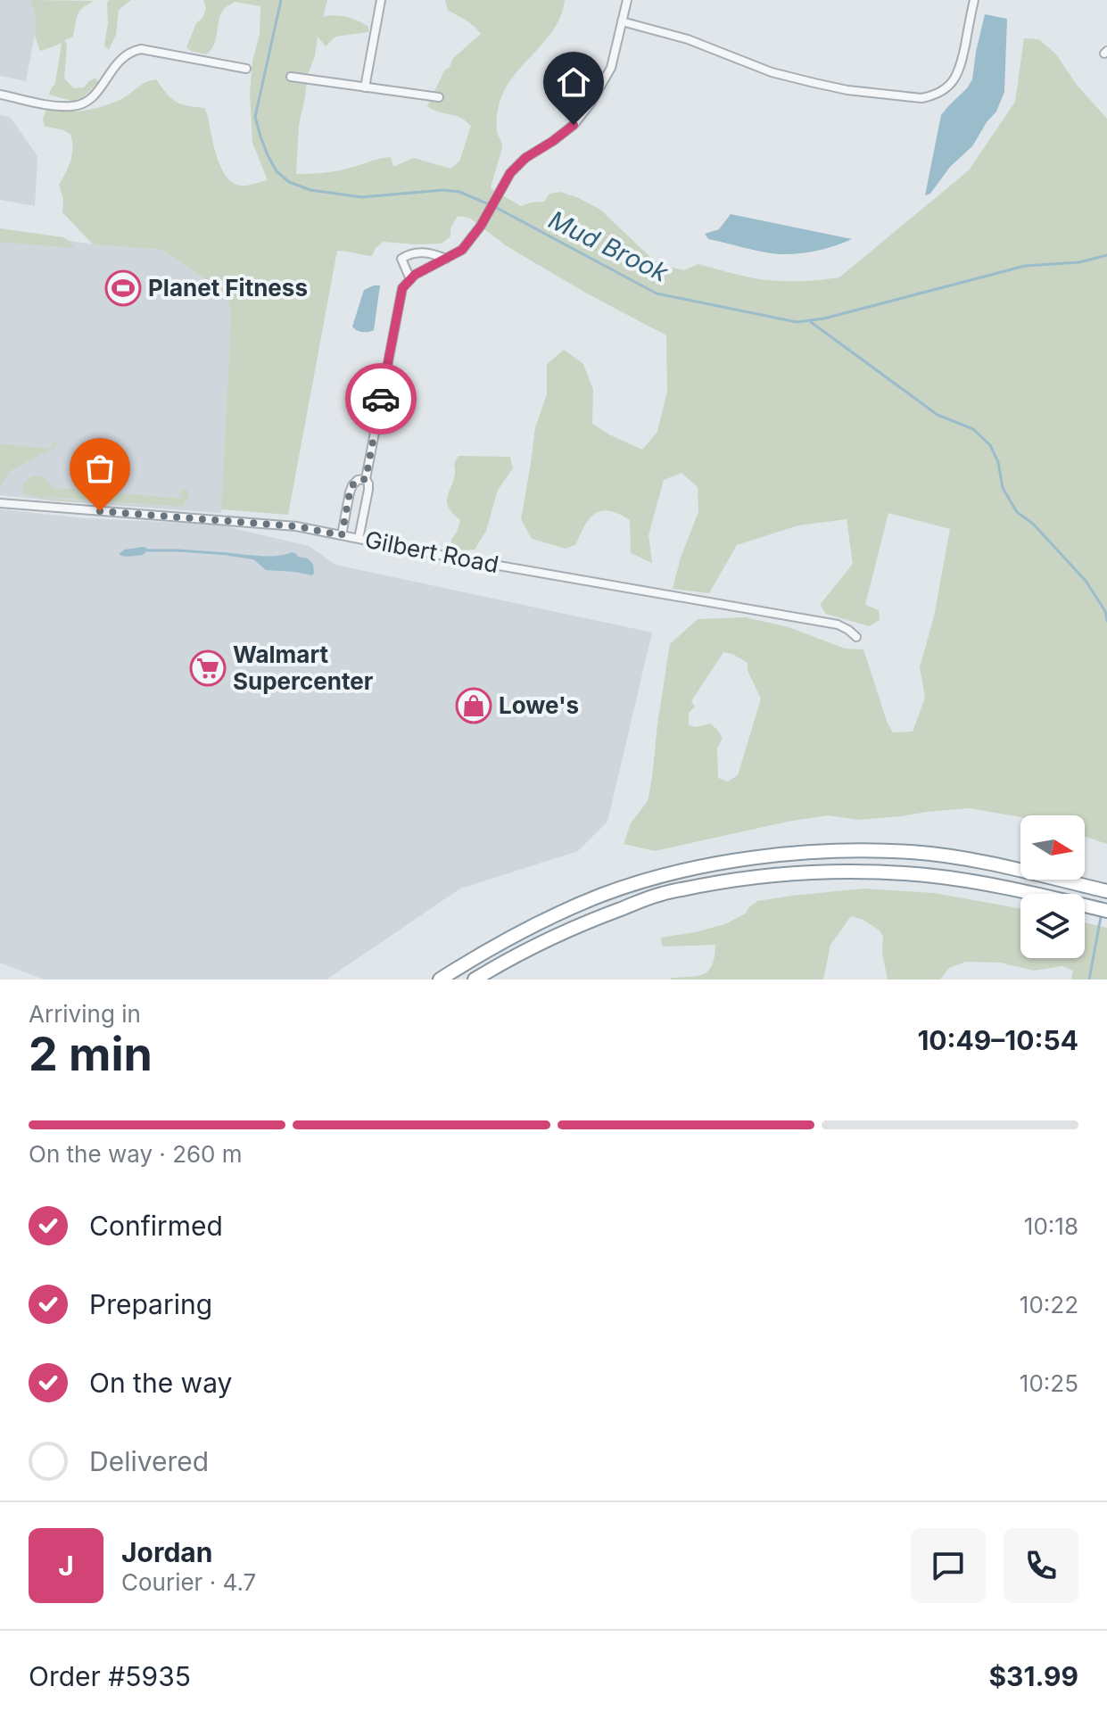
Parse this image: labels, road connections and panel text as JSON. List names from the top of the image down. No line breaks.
{"streets":{"street":["Gilbert Road"]},"water":["Mud Brook"],"places":{"sports":["Planet Fitness"],"supermarket":["Walmart Supercenter"],"shop":["Lowe's"]},"north":"right","page":{"heading":["2 min","Arriving in","10:49–10:54"],"panel":["Jordan","Courier · 4.7","Order #5935","$31.99"],"bar":"On the way · 260 m","list":[["Confirmed","10:18"],["Preparing","10:22"],["On the way","10:25"],"Delivered"],"round":"J"}}
